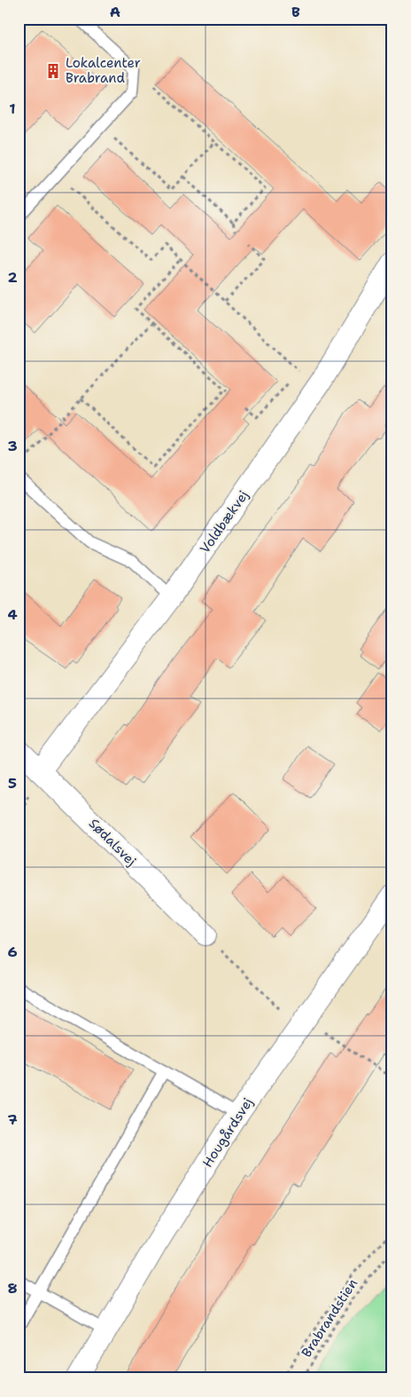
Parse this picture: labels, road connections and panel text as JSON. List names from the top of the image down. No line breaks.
{"streets":{"street":["Voldbækvej","Sødalsvej","Hougårdsvej"],"path":["Brabrandstien"]},"crossings":[["Voldbækvej","Sødalsvej"]],"places":{"building":["Lokalcenter Brabrand"]},"grid":{"columns":["A","B"],"rows":["1","2","3","4","5","6","7","8"]}}
